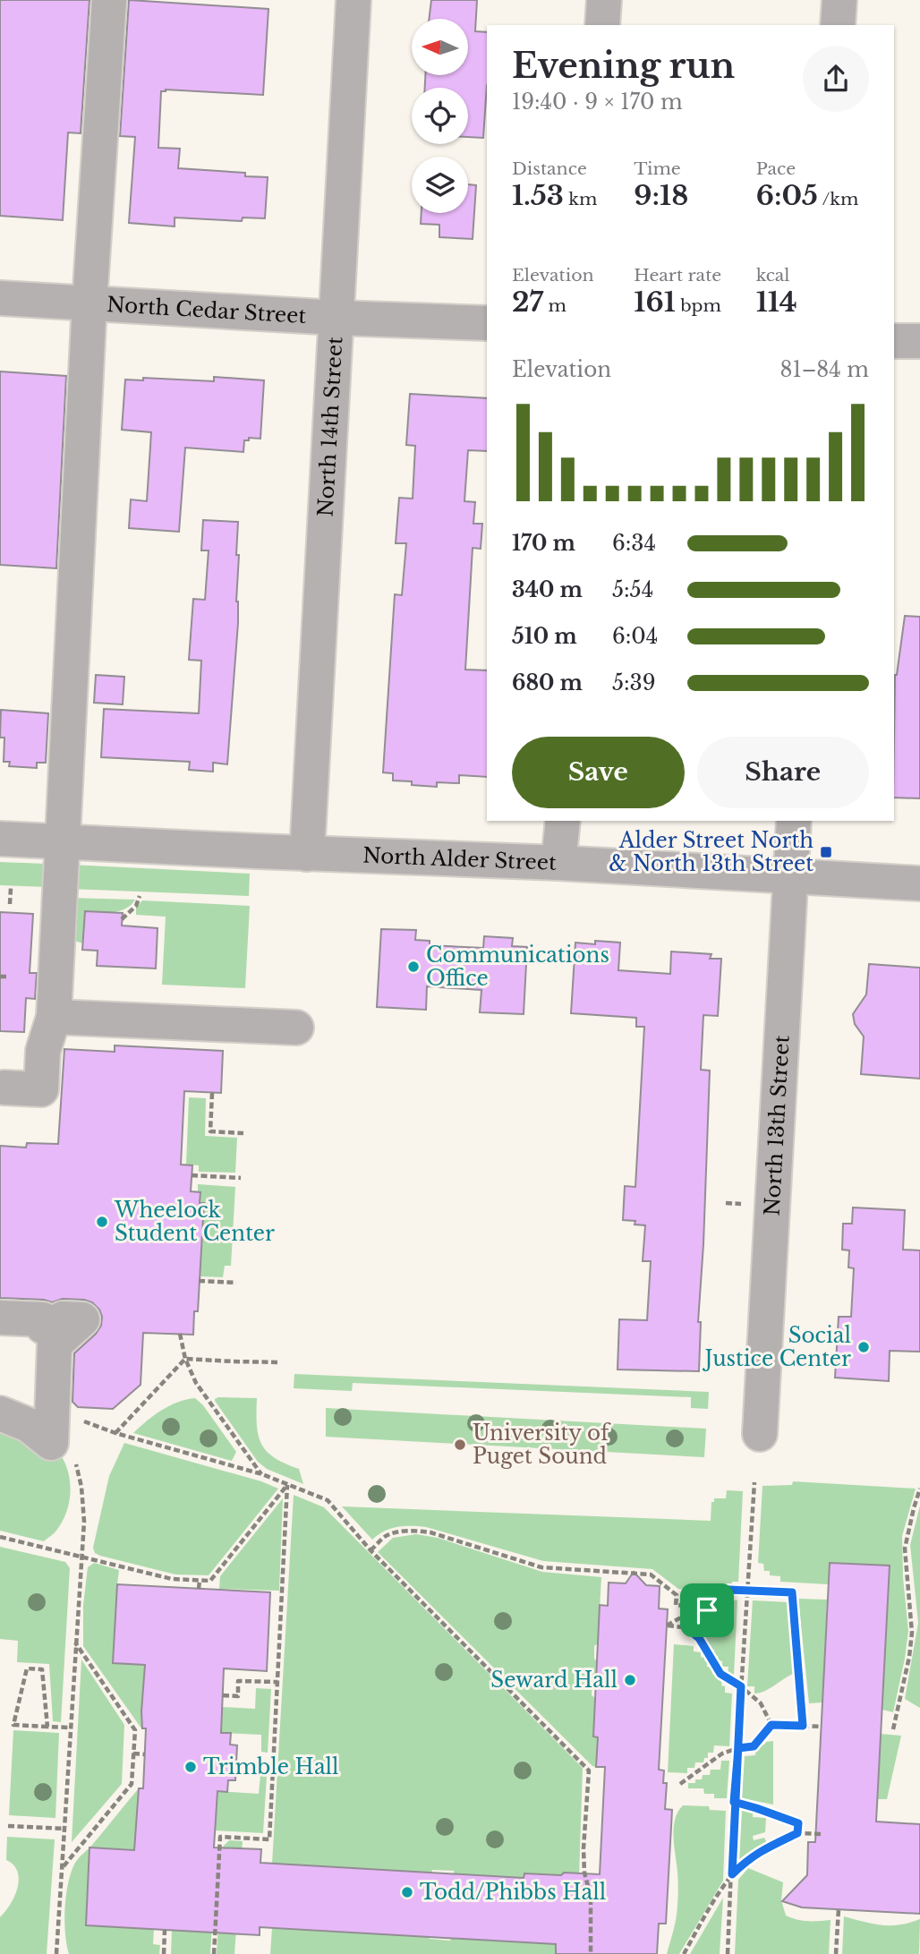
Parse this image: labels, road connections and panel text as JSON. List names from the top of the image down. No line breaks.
{"streets":{"street":["North Cedar Street","North 14th Street","North Alder Street","North 13th Street"]},"crossings":[["North Cedar Street","North 14th Street"],["North 14th Street","North Alder Street"],["North Alder Street","North 13th Street"]],"places":{"transit":["Alder Street North & North 13th Street"],"other":["Communications Office","Wheelock Student Center","Social Justice Center","University of Puget Sound","Seward Hall","Trimble Hall","Todd/Phibbs Hall"]},"north":"left","page":{"heading":["Evening run","19:40 · 9 × 170 m"],"stats":[["Distance","1.53 km"],["Time","9:18"],["Pace","6:05 /km"],["Elevation","27 m"],["Heart rate","161 bpm"],["kcal","114"]],"chart":["Elevation","81–84 m"],"list":[{"name":"170 m","note":"6:34"},{"name":"340 m","note":"5:54"},{"name":"510 m","note":"6:04"},{"name":"680 m","note":"5:39"}],"buttons":["Save","Share"]}}
